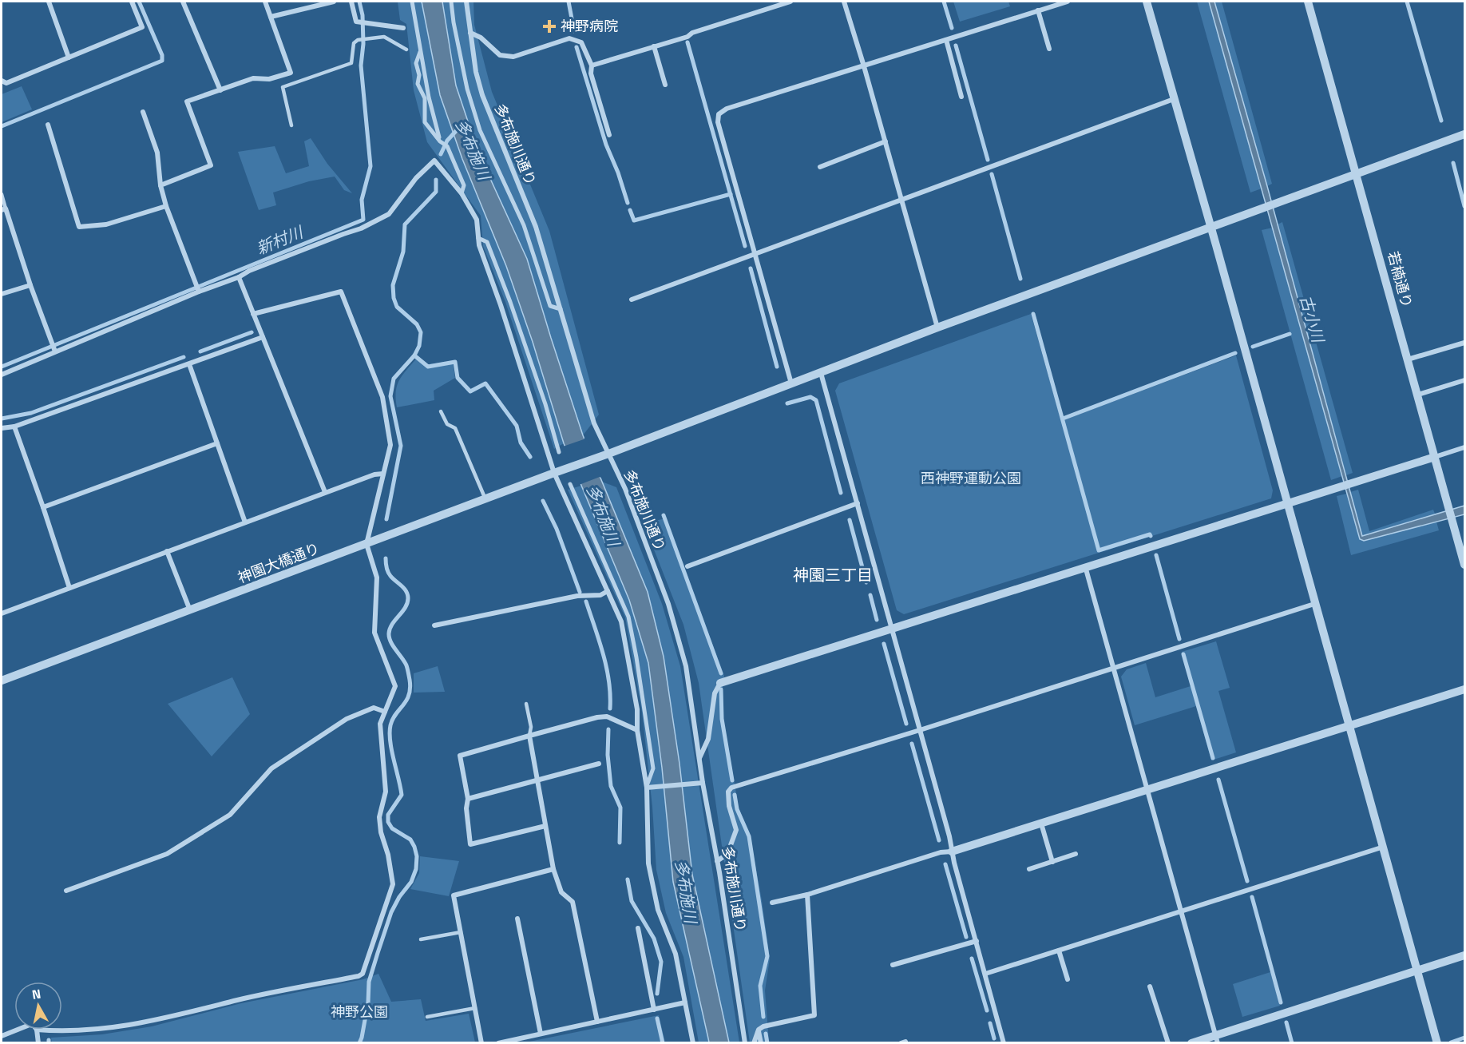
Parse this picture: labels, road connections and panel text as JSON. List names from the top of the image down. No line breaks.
{"streets":{"street":["多布施川通り","若楠通り","神園大橋通り"]},"crossings":[["多布施川通り","神園大橋通り"],["若楠通り","神園大橋通り"]],"districts":["神園三丁目"],"water":["多布施川","新村川","古小川"],"parks":["西神野運動公園","神野公園"],"places":{"health":["神野病院"]},"north":"top"}
